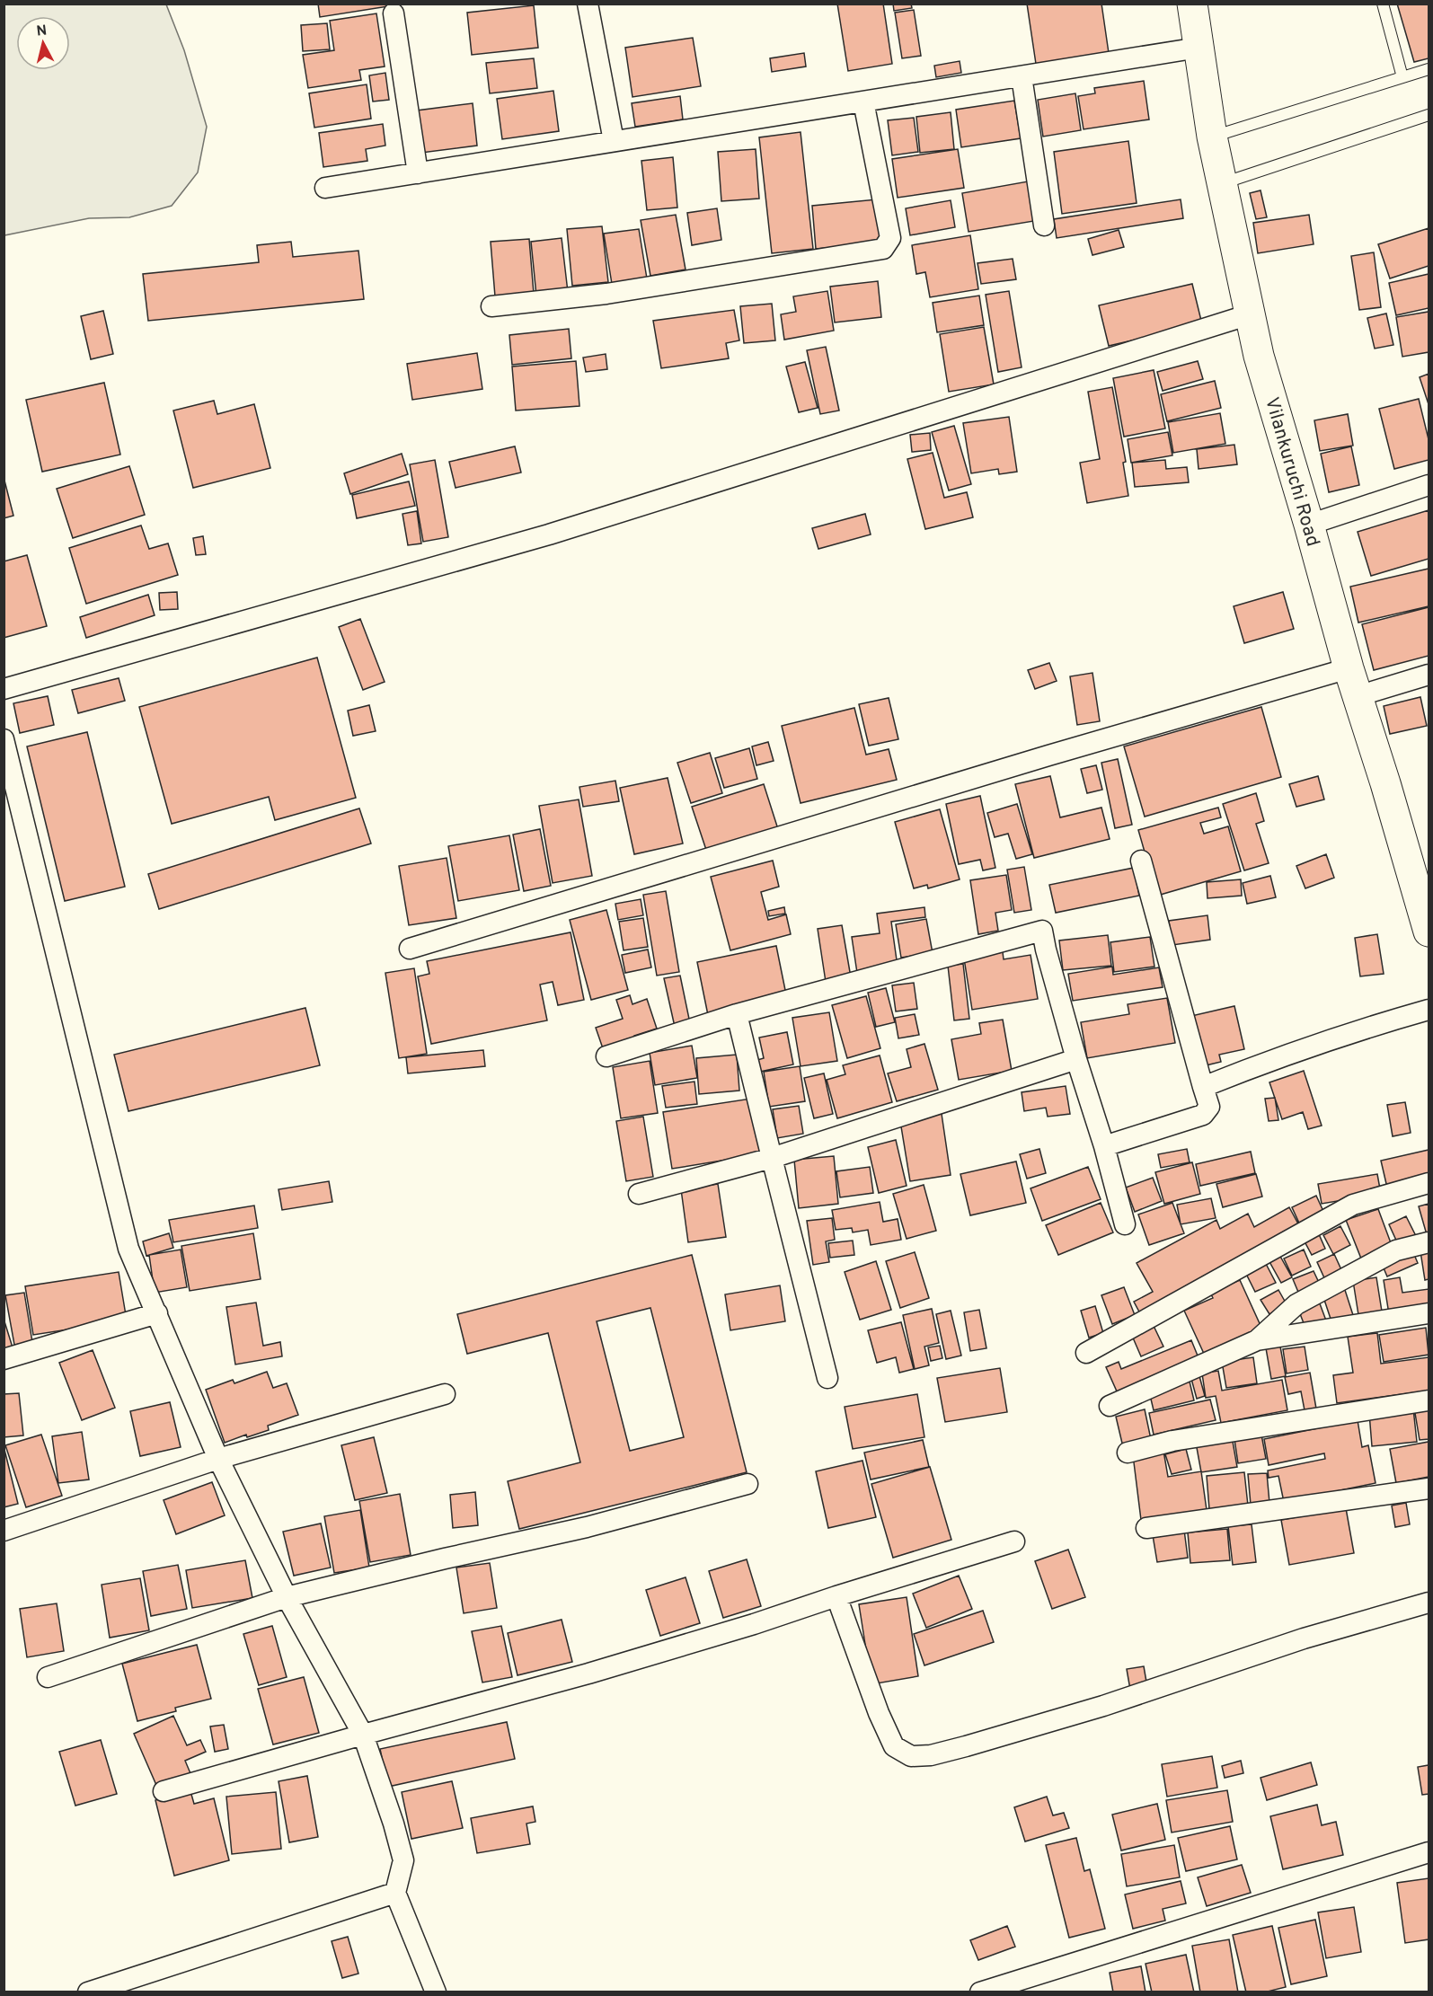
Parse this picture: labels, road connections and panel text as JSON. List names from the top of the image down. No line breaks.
{"streets":{"main road":["Vilankuruchi Road"]},"north":"top"}
